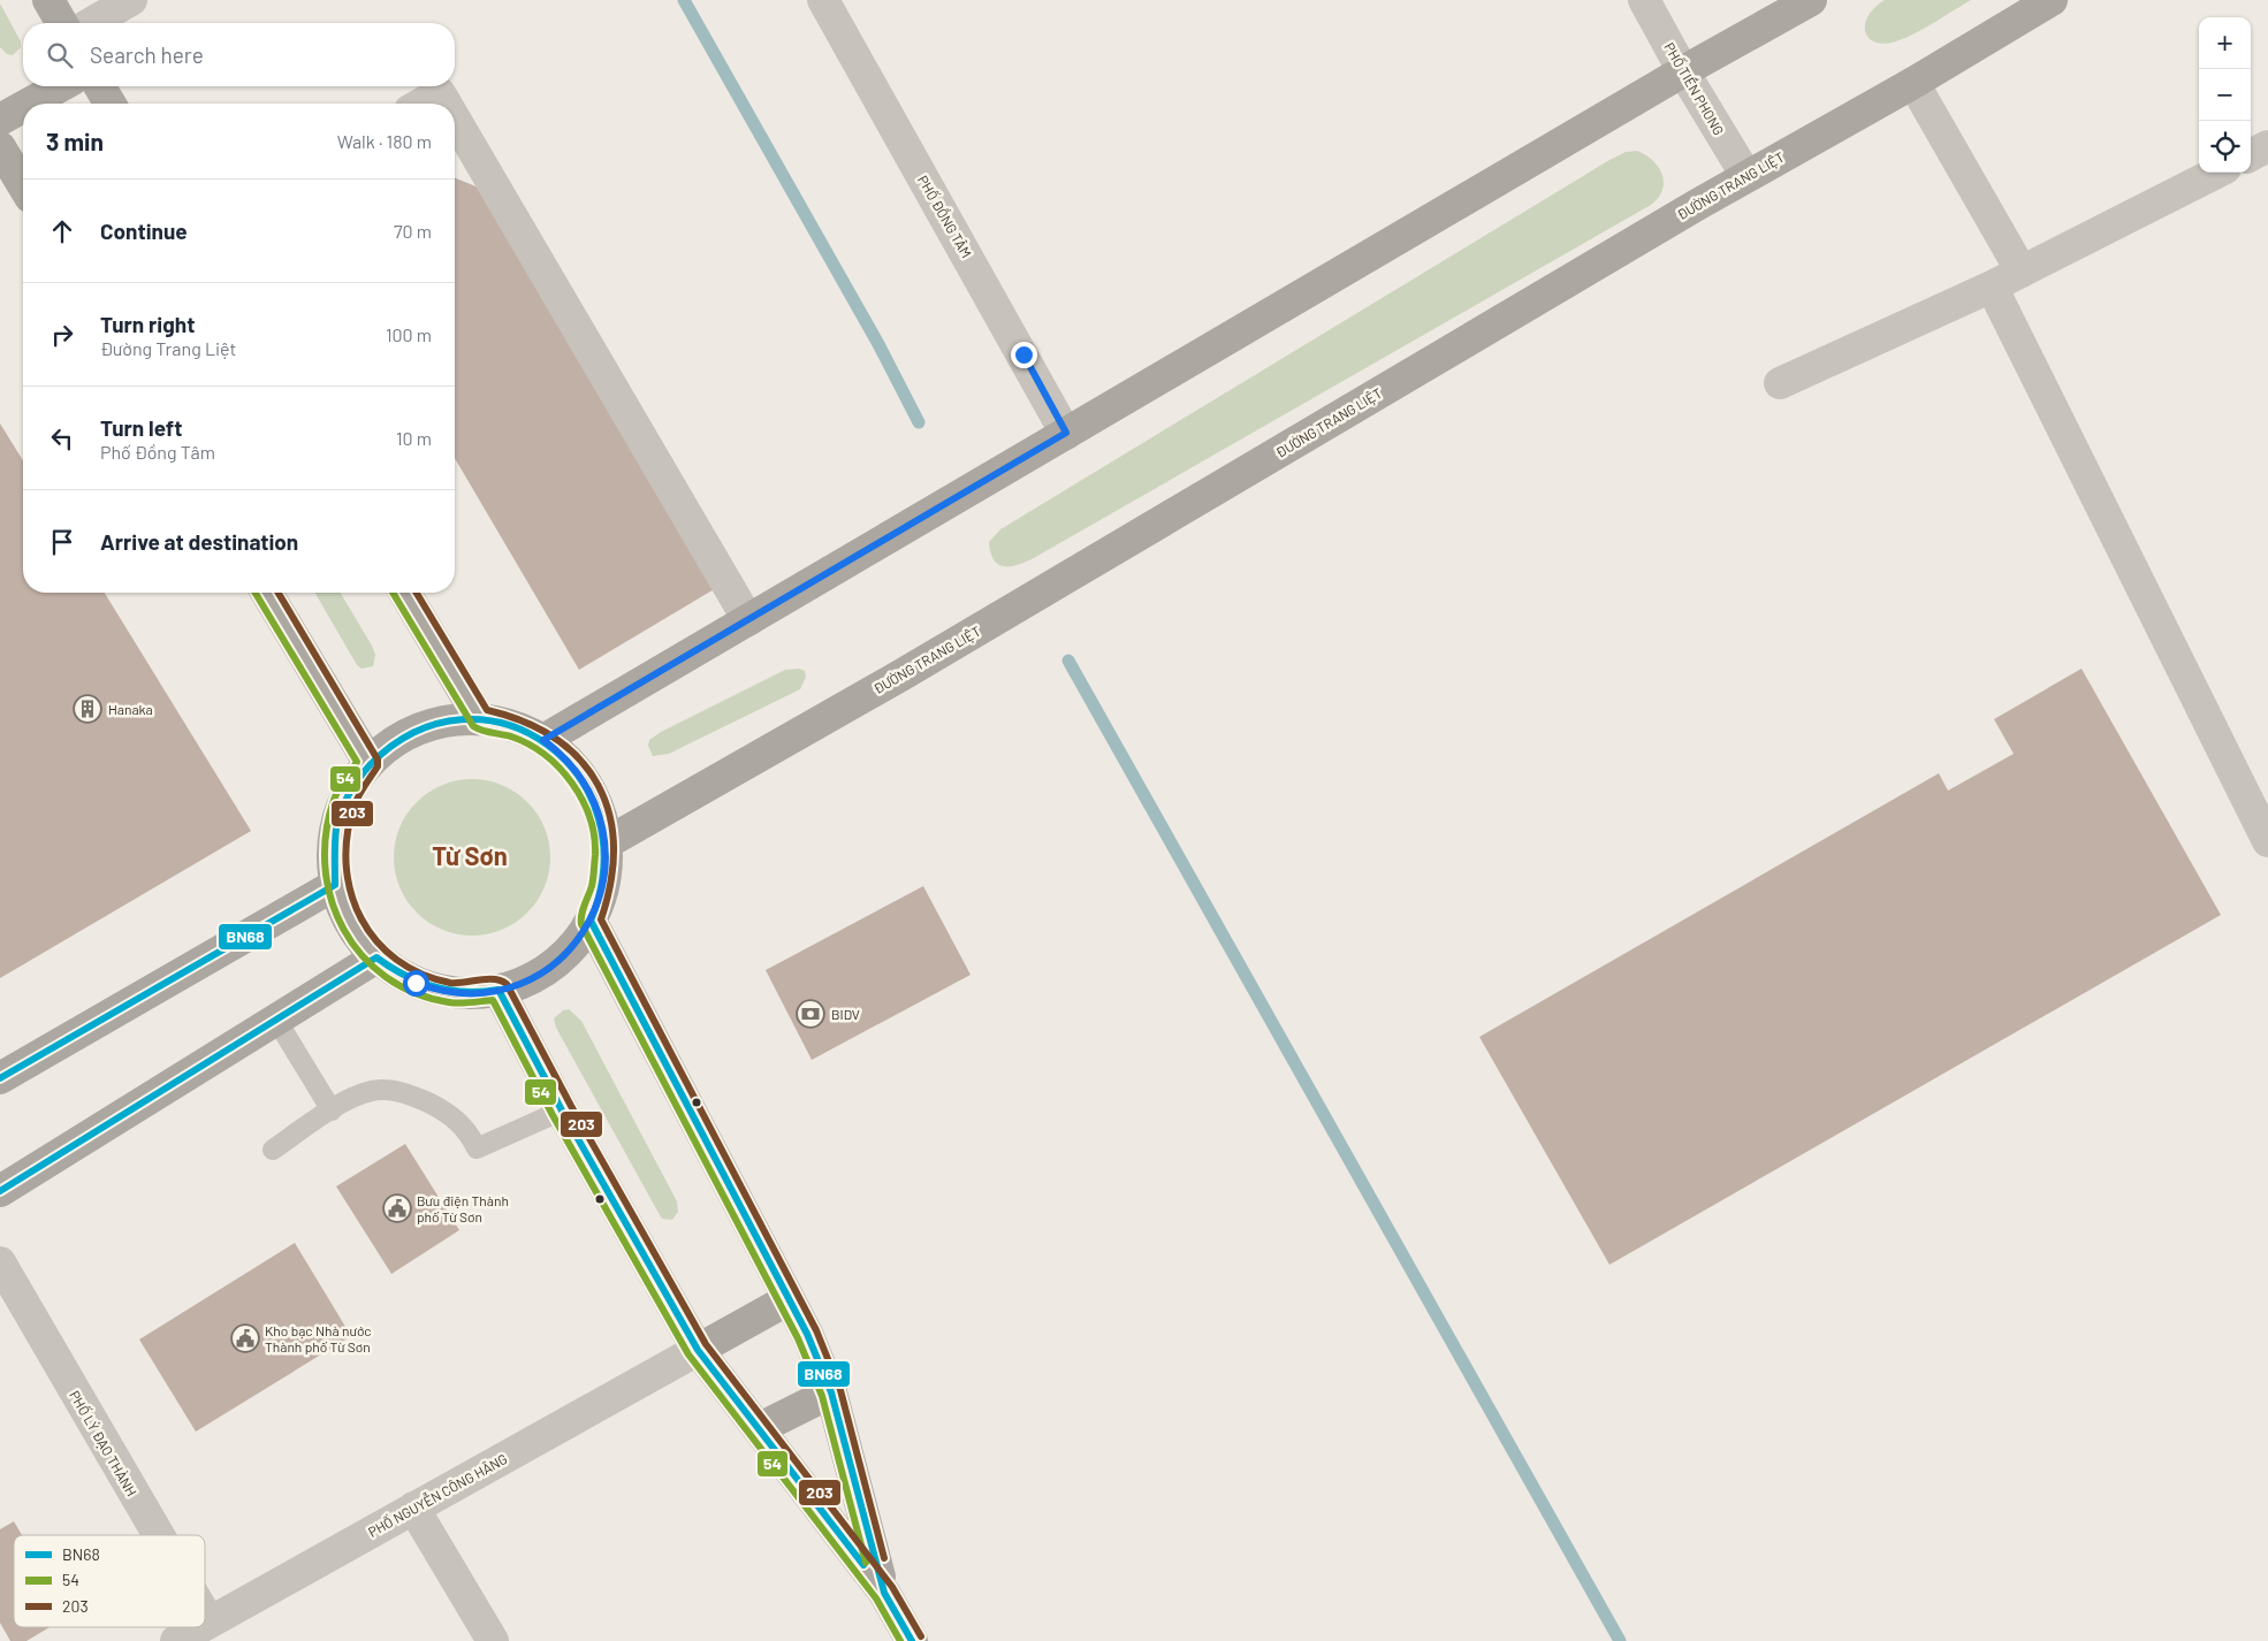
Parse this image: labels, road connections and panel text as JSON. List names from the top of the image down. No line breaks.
{"streets":{"main road":["ĐƯỜNG TRANG LIỆT"],"street":["PHỐ TIỀN PHONG","PHỐ ĐỒNG TÂM","PHỐ LÝ ĐẠO THÀNH","PHỐ NGUYỄN CÔNG HÃNG"]},"crossings":[["PHỐ TIỀN PHONG","ĐƯỜNG TRANG LIỆT"],["PHỐ LÝ ĐẠO THÀNH","PHỐ NGUYỄN CÔNG HÃNG"]],"districts":["Từ Sơn"],"places":{"building":["Hanaka"],"bank":["BIDV"],"public building":["Bưu điện Thành phố Từ Sơn","Kho bạc Nhà nước Thành phố Từ Sơn"]},"lines":["transit line 54","transit line 203","transit line BN68"],"legend":["BN68","54","203"],"page":{"map_buttons":["+","−"],"search":"Search here","heading":["3 min","Walk · 180 m"],"list":[["Continue","70 m"],["Turn right","Đường Trang Liệt","100 m"],["Turn left","Phố Đồng Tâm","10 m"],"Arrive at destination"]}}
